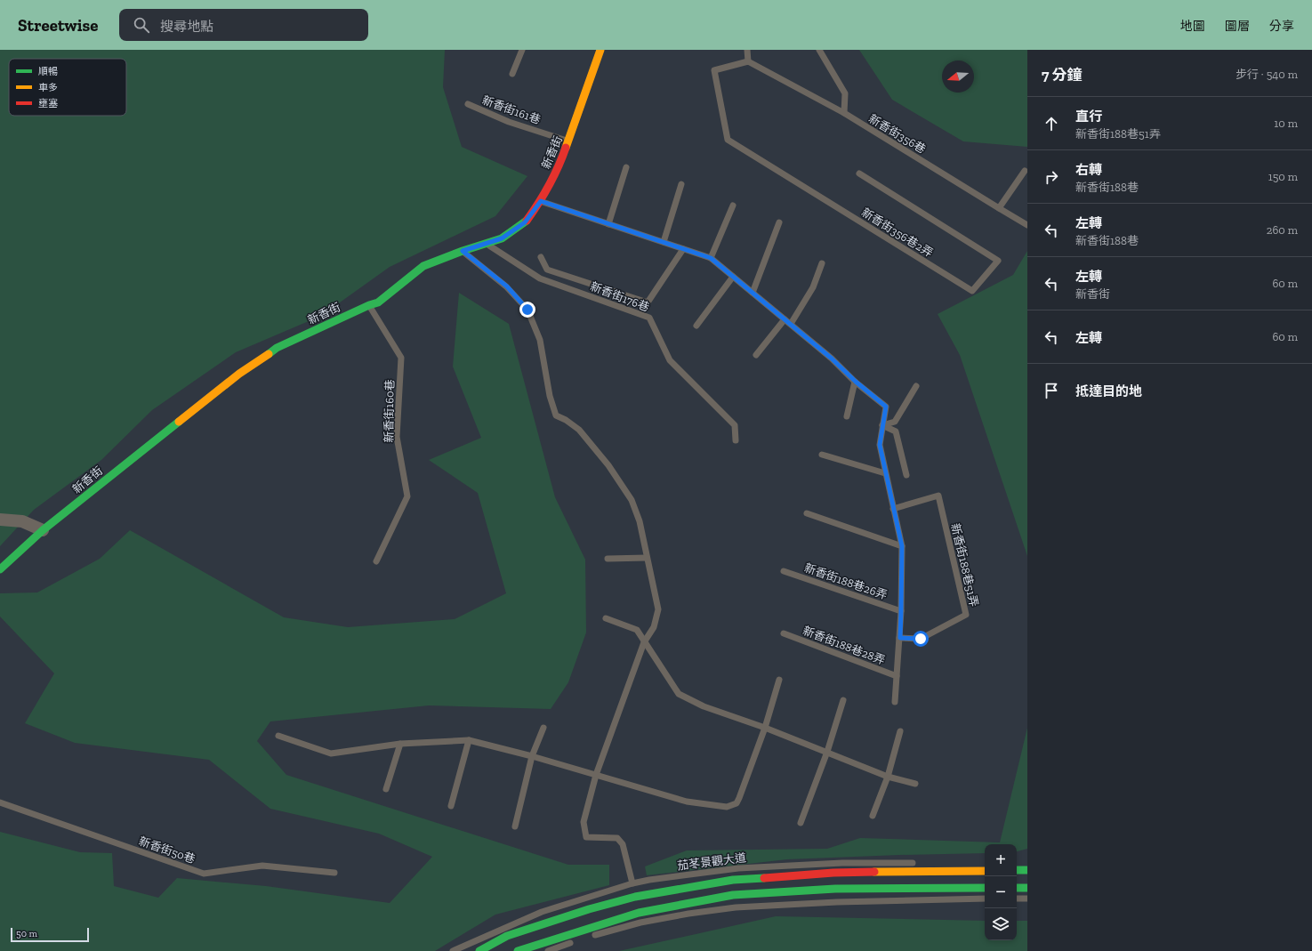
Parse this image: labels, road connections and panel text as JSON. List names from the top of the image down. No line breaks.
{"streets":{"street":["新香街","茄苳景觀大道"],"lane":["新香街161巷","新香街356巷","新香街356巷2弄","新香街176巷","新香街160巷","新香街188巷51弄","新香街188巷26弄","新香街188巷28弄","新香街50巷"]},"crossings":[["新香街161巷","新香街"],["新香街","新香街176巷"],["新香街","新香街160巷"]],"legend":["順暢","車多","壅塞"],"scale_bar":"50 m","north":"left","page":{"header":"Streetwise","search":"搜尋地點","nav":["地圖","圖層","分享"],"heading":["7 分鐘","步行 · 540 m"],"list":[["直行","新香街188巷51弄","10 m"],["右轉","新香街188巷","150 m"],["左轉","新香街188巷","260 m"],["左轉","新香街","60 m"],["左轉","60 m"],"抵達目的地"],"map_buttons":["+","−"],"scale":"50 m"}}
